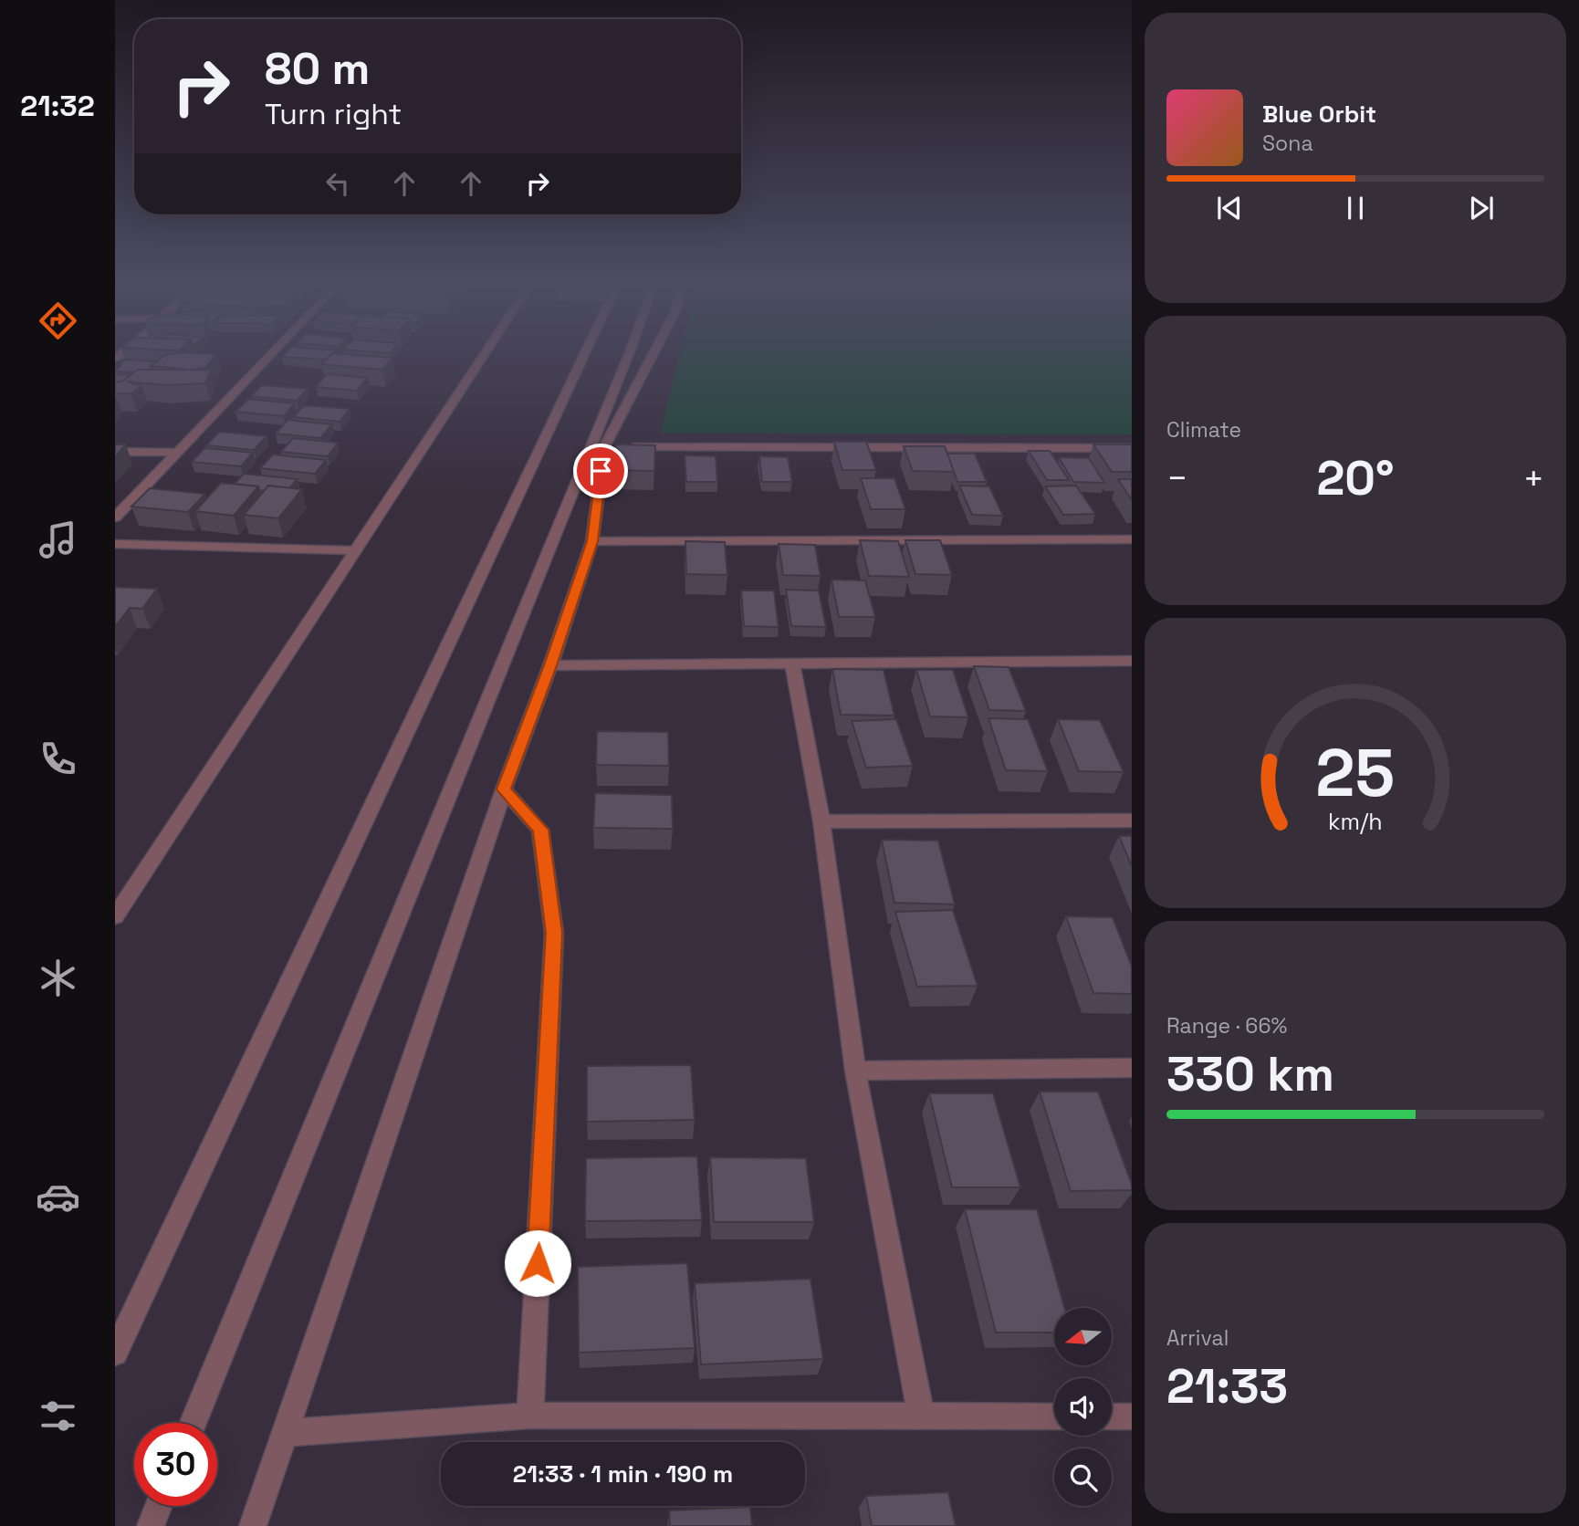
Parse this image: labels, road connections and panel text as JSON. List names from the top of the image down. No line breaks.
{"north":"left","page":{"tabs":"21:32","turn":["80 m","Turn right"],"song":["Blue Orbit","Sona"],"tile":["Climate",["Range · 66%","330 km"],["Arrival","21:33"]],"heat":["−","20°","+"],"limit":"30","trip":"21:33 · 1 min · 190 m","gauge":["25","km/h"]}}
